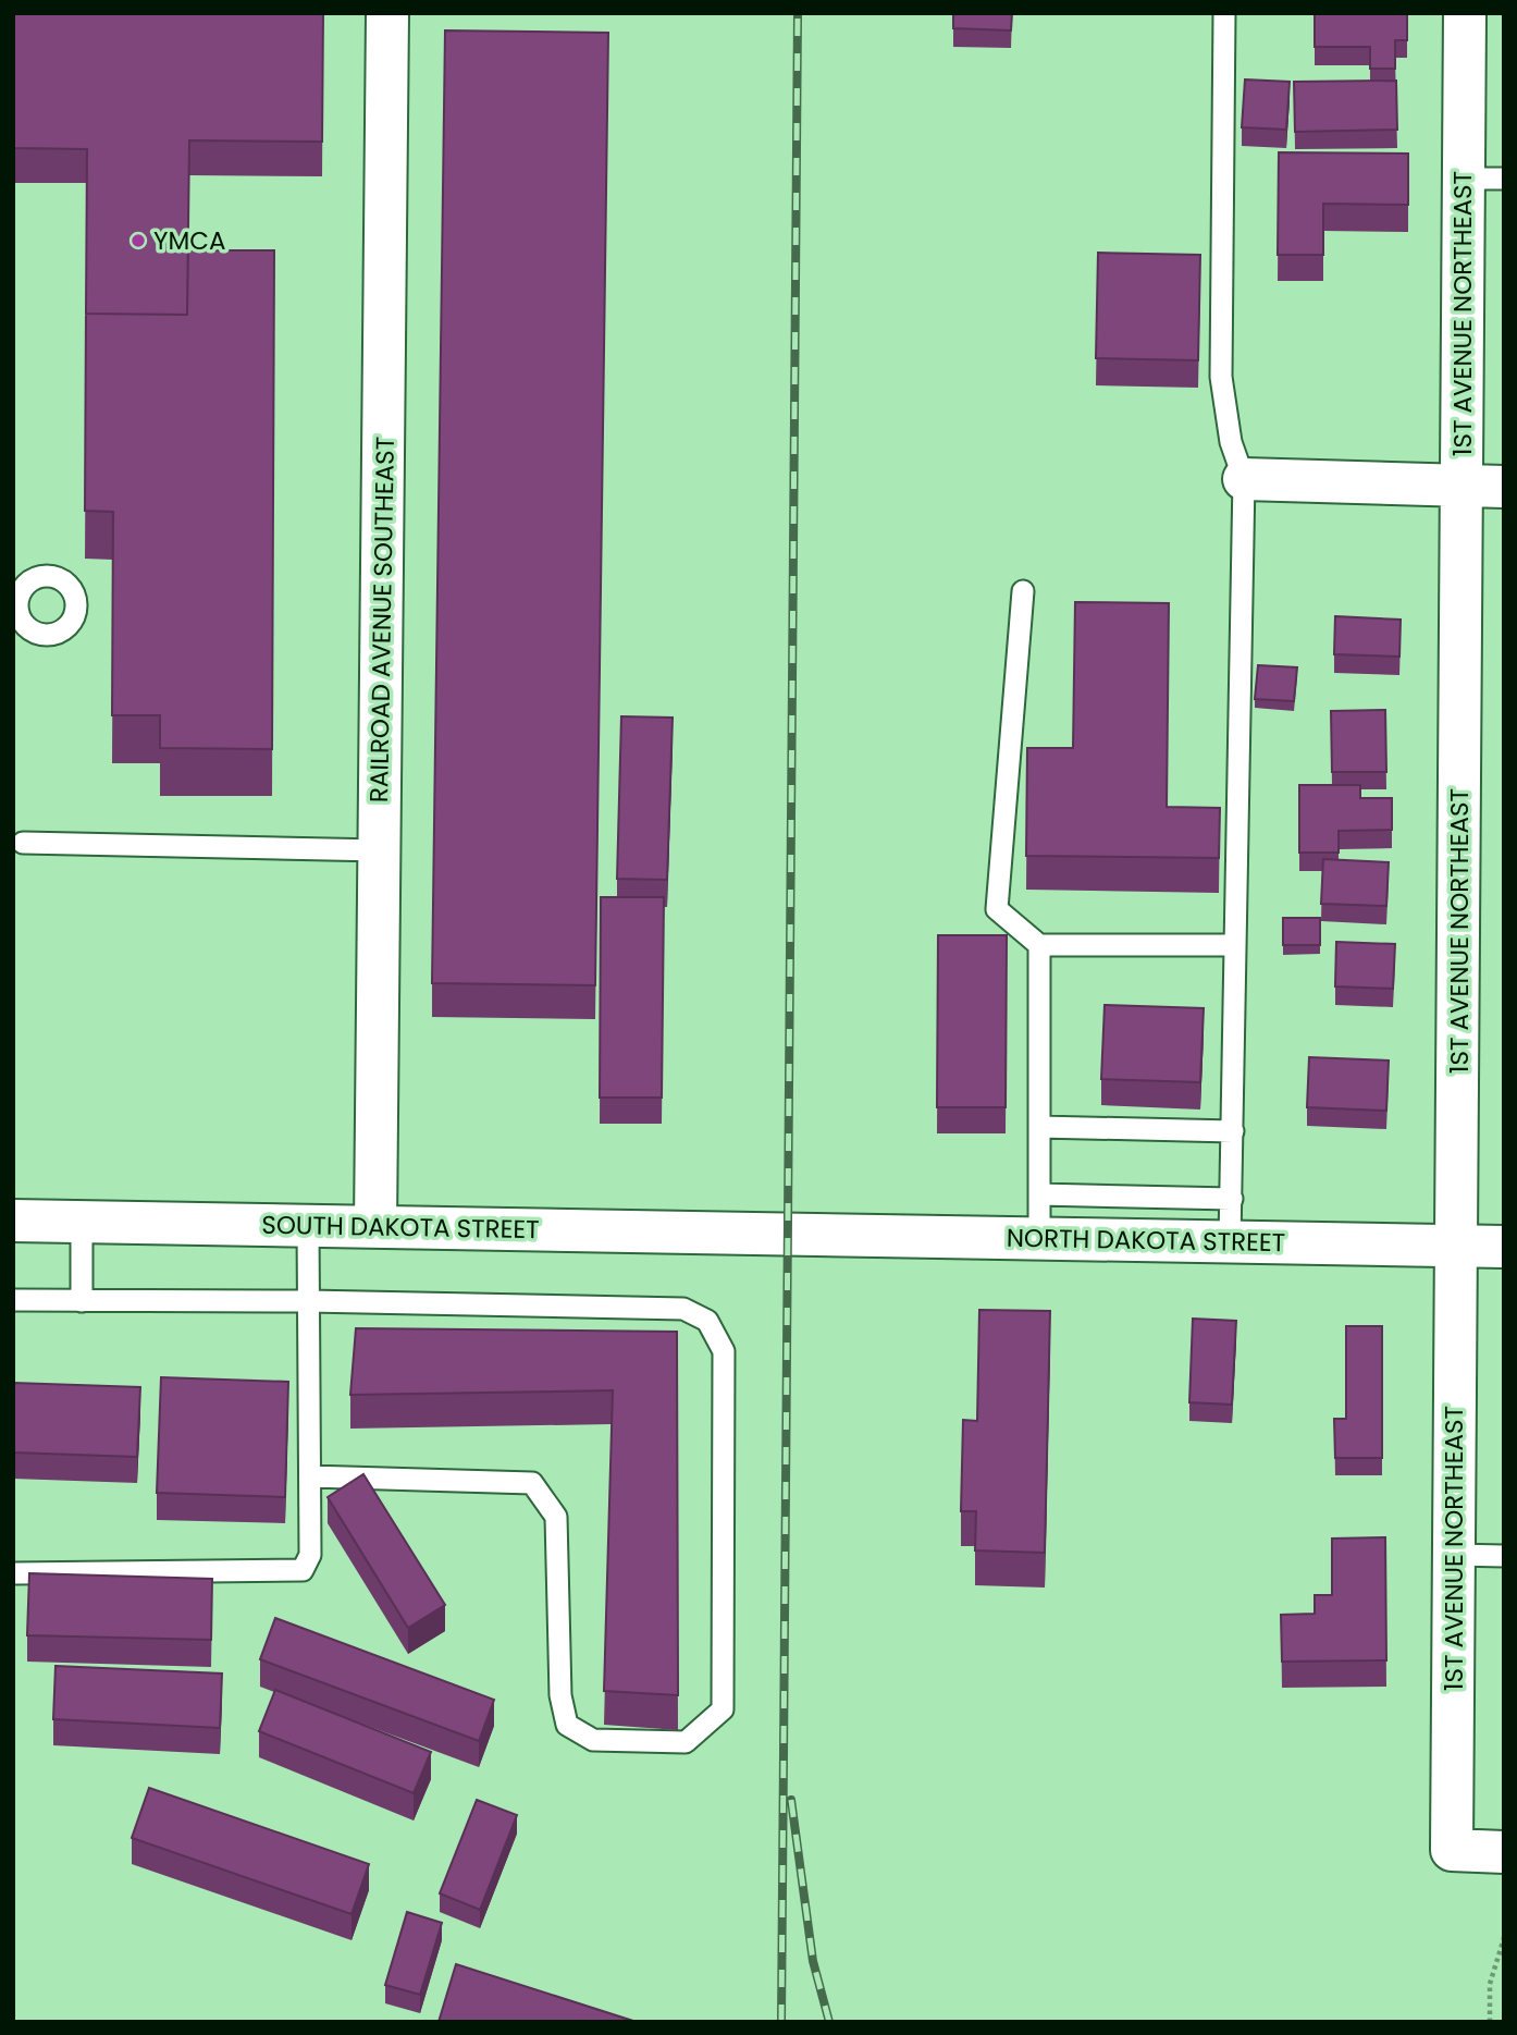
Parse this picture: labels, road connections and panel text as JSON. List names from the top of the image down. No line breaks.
{"streets":{"street":["1ST AVENUE NORTHEAST","RAILROAD AVENUE SOUTHEAST","SOUTH DAKOTA STREET","NORTH DAKOTA STREET"]},"crossings":[["1ST AVENUE NORTHEAST","NORTH DAKOTA STREET"],["RAILROAD AVENUE SOUTHEAST","SOUTH DAKOTA STREET"],["SOUTH DAKOTA STREET","NORTH DAKOTA STREET"]],"places":["YMCA"]}
